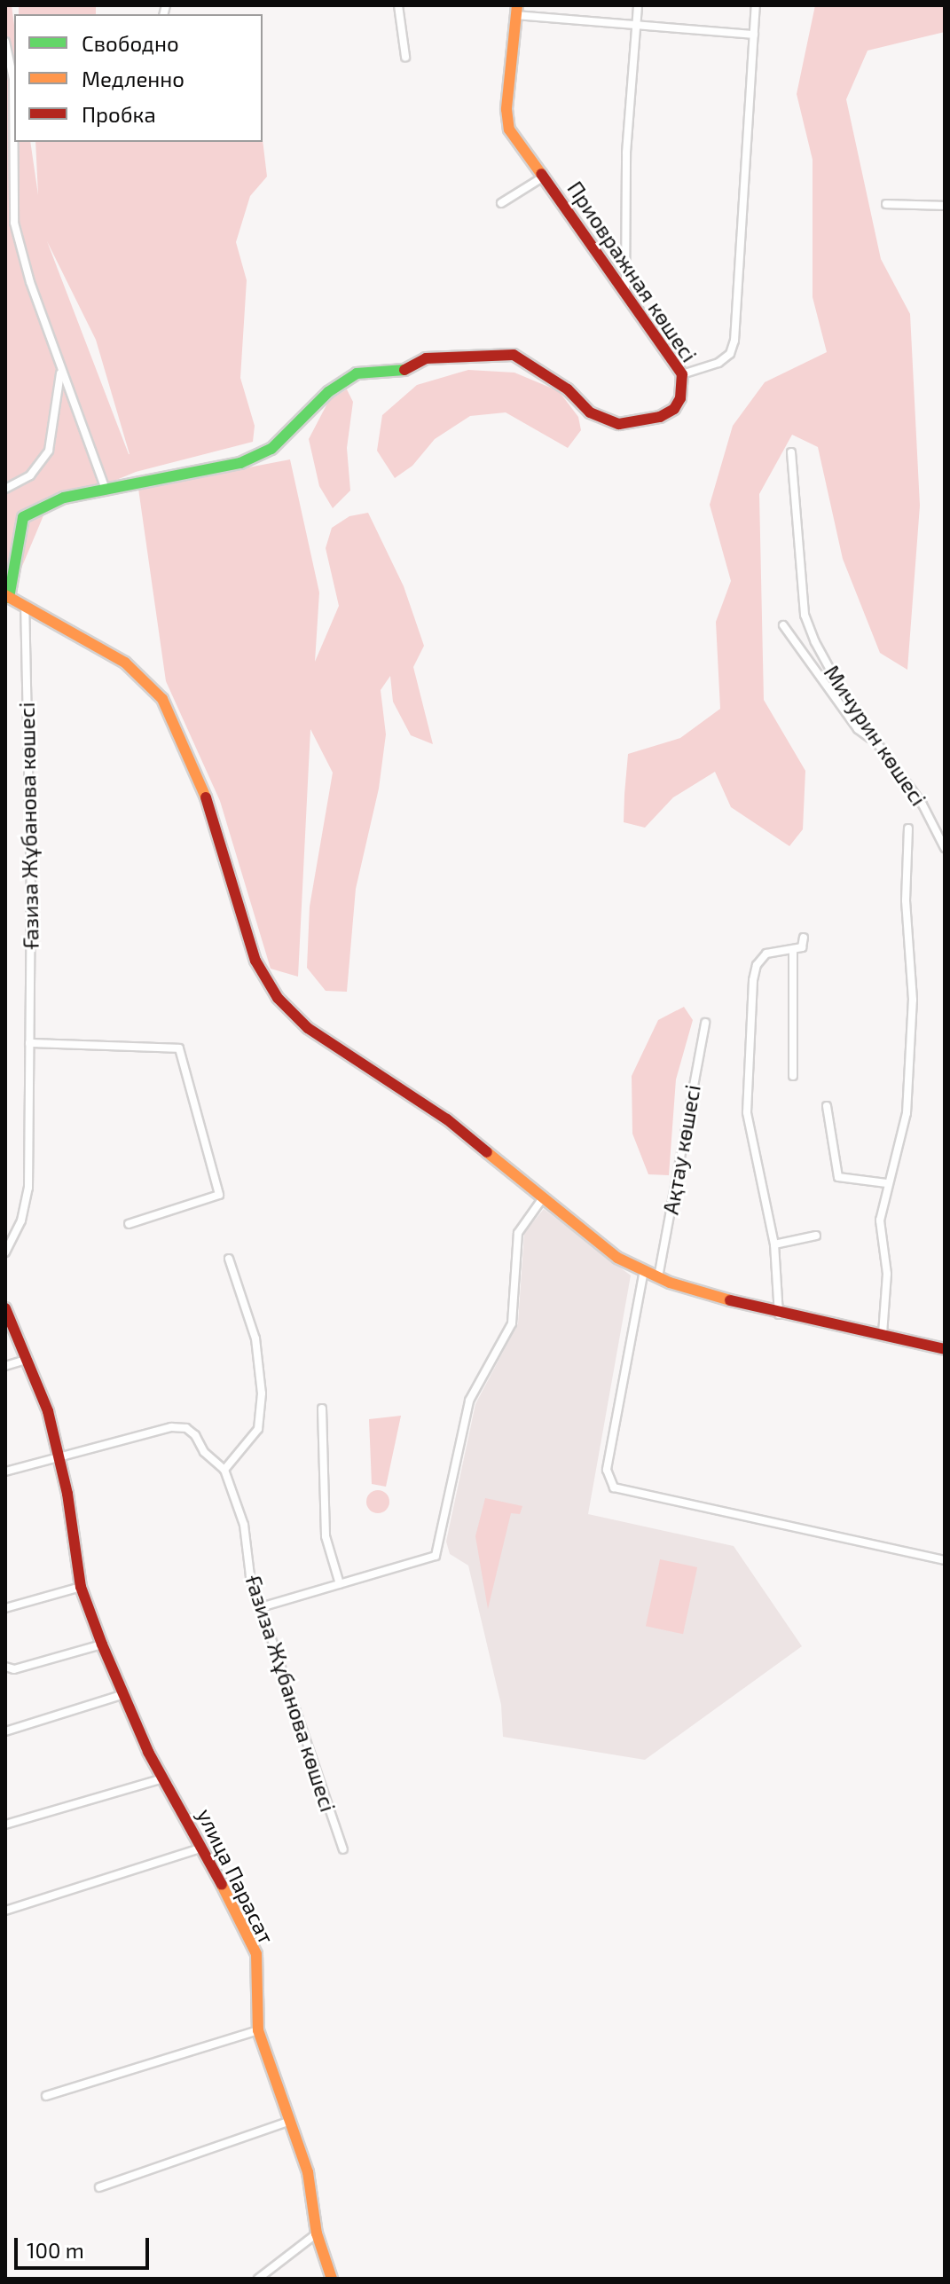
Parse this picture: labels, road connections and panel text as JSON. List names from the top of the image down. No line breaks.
{"streets":{"street":["Приовражная көшесі","Мичурин көшесі","Ғазиза Жұбанова көшесі","Ақтау көшесі","улица Парасат"]},"legend":["Свободно","Медленно","Пробка"],"scale_bar":"100 m"}
